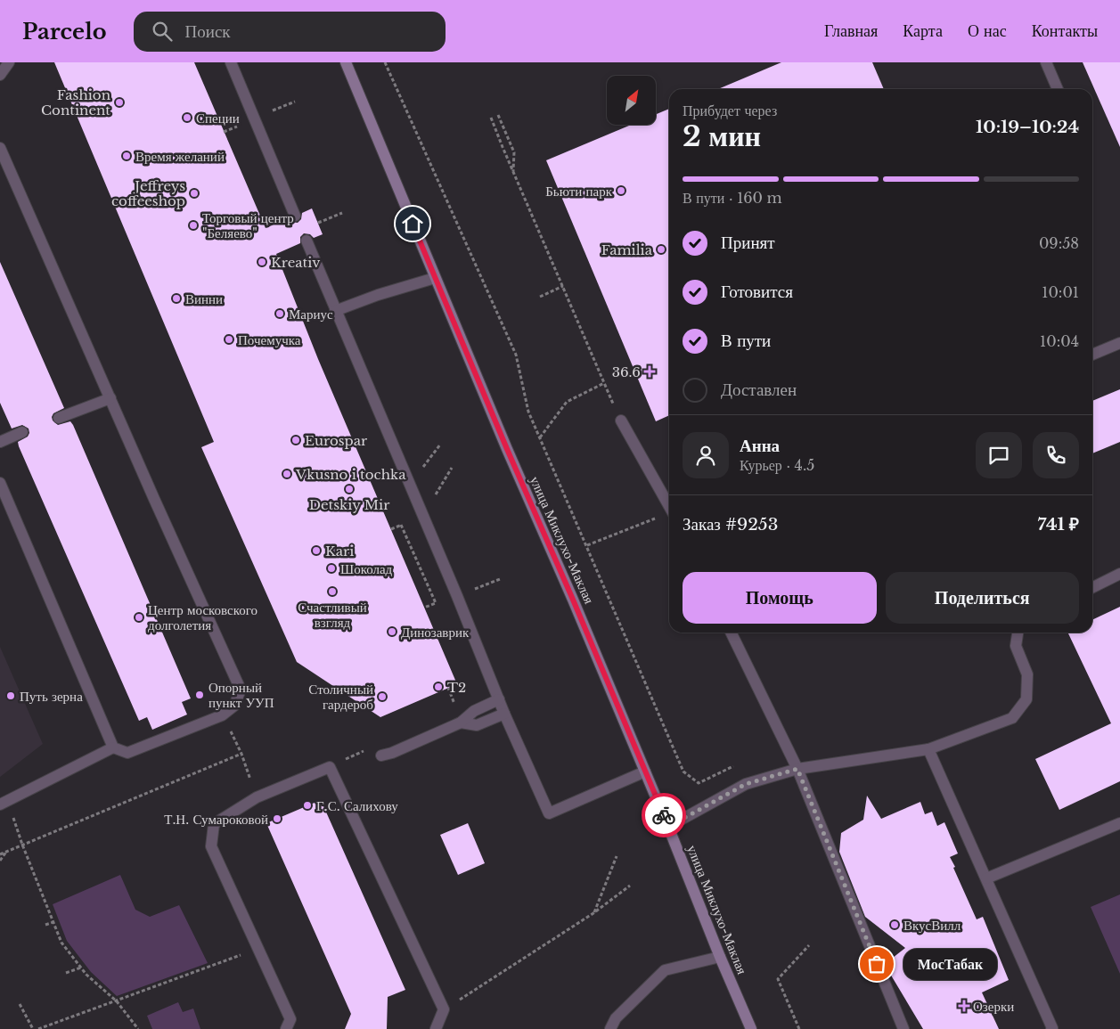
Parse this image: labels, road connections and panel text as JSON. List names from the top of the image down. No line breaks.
{"streets":{"main road":["улица Миклухо-Маклая"]},"places":{"other":["Fashion Continent","Специи","Время желаний","Бьюти парк","Jeffreys coffeeshop","Торговый центр \"Беляево\"","Familia","Kreativ","Винни","Мариус","Почемучка","Eurospar","Vkusno i tochka","Detskiy Mir","Kari","Шоколад","Счастливый взгляд","Центр московского долголетия","Динозаврик","T2","Опорный пункт УУП","Путь зерна","Столичный гардероб","Г.С. Салихову","Т.Н. Сумароковой","ВкусВилл","МосТабак"],"health":["36.6","Озерки"]},"north":"top right","page":{"header":"Parcelo","search":"Поиск","nav":["Главная","Карта","О нас","Контакты"],"heading":["2 мин","Прибудет через","10:19–10:24"],"panel":["Анна","Курьер · 4.5","Заказ #9253","741 ₽"],"bar":"В пути · 160 m","list":[["Принят","09:58"],["Готовится","10:01"],["В пути","10:04"],"Доставлен"],"buttons":["Помощь","Поделиться"],"bubble":"МосТабак"}}
